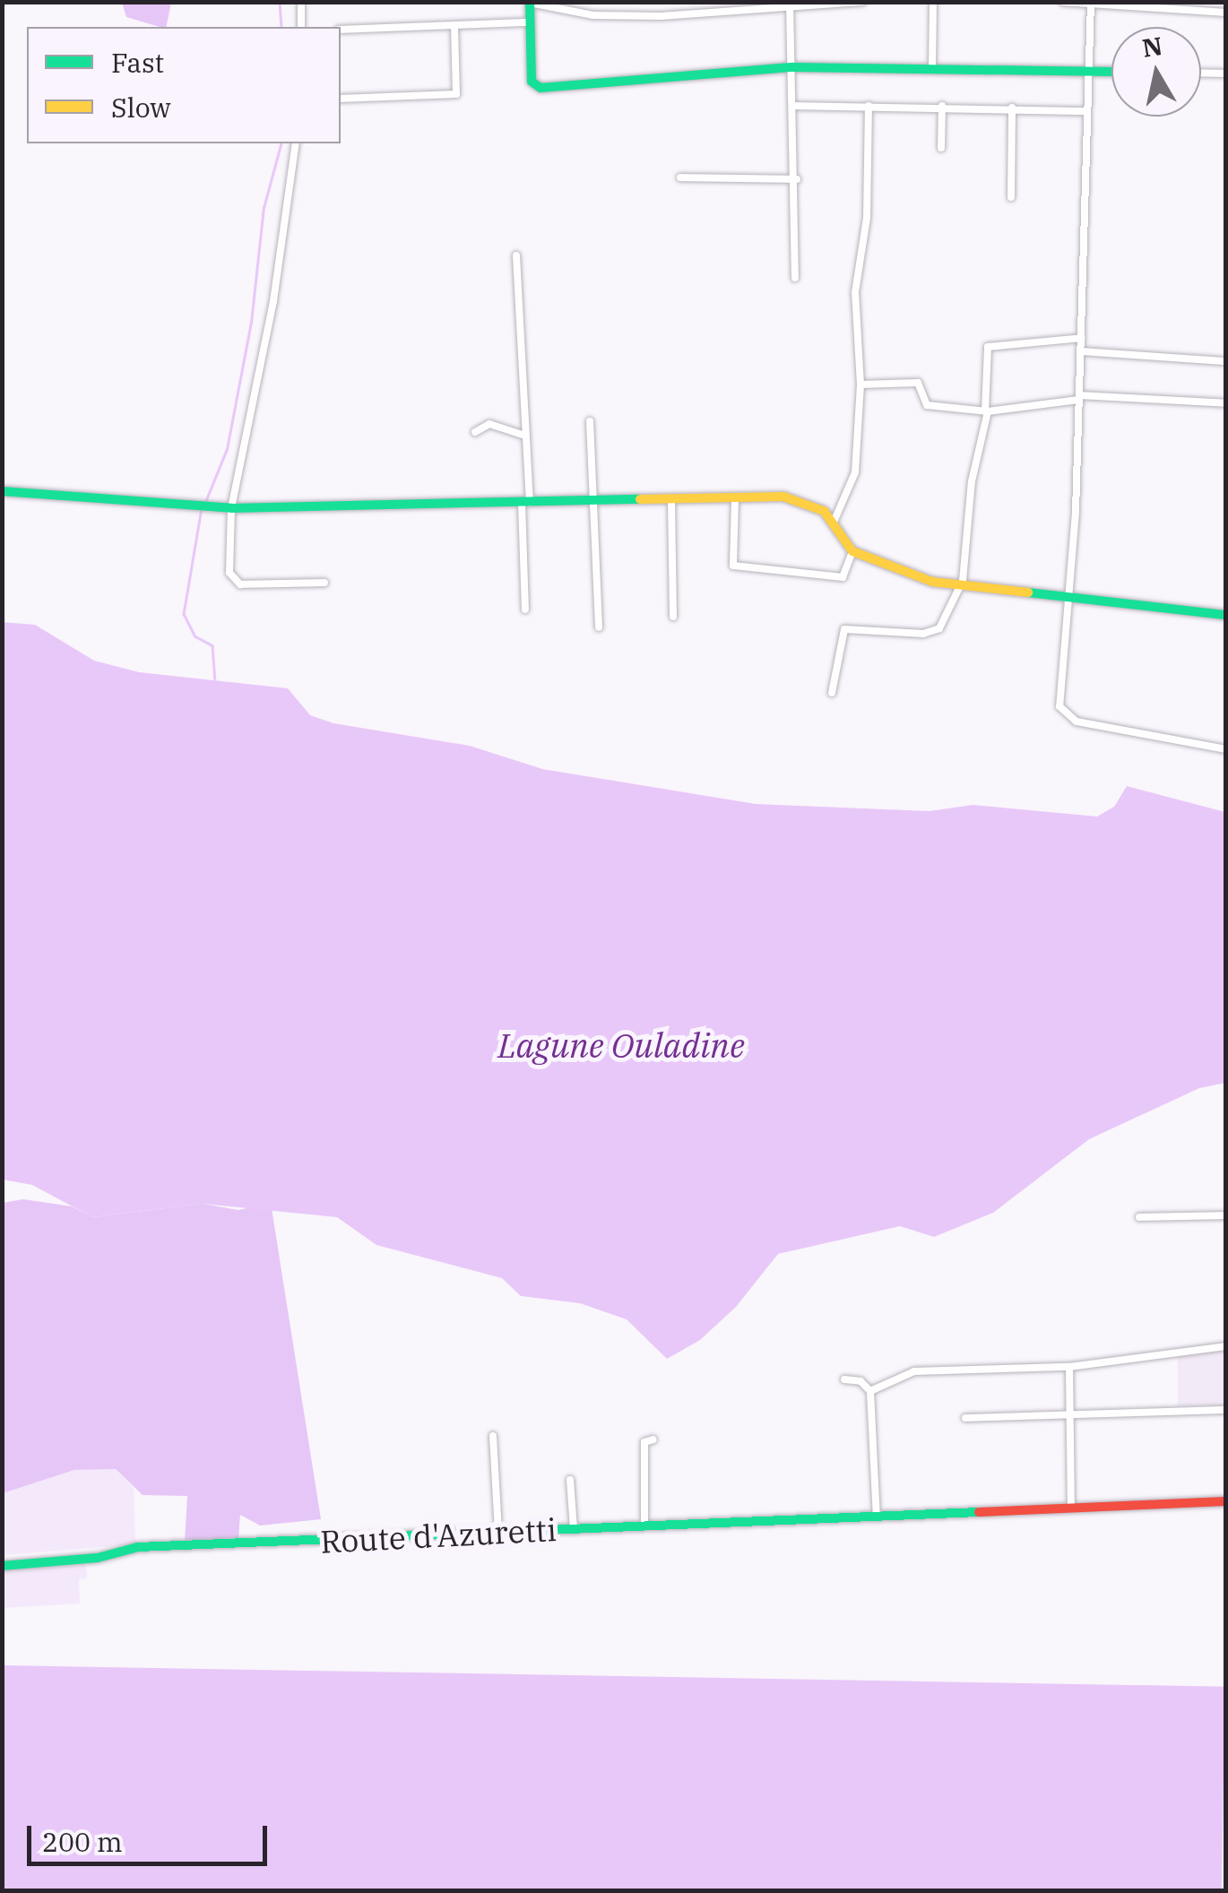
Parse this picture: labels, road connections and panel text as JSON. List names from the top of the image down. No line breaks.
{"streets":{"street":["Route d'Azuretti"]},"water":["Lagune Ouladine"],"legend":["Fast","Slow"],"scale_bar":"200 m","north":"top"}
